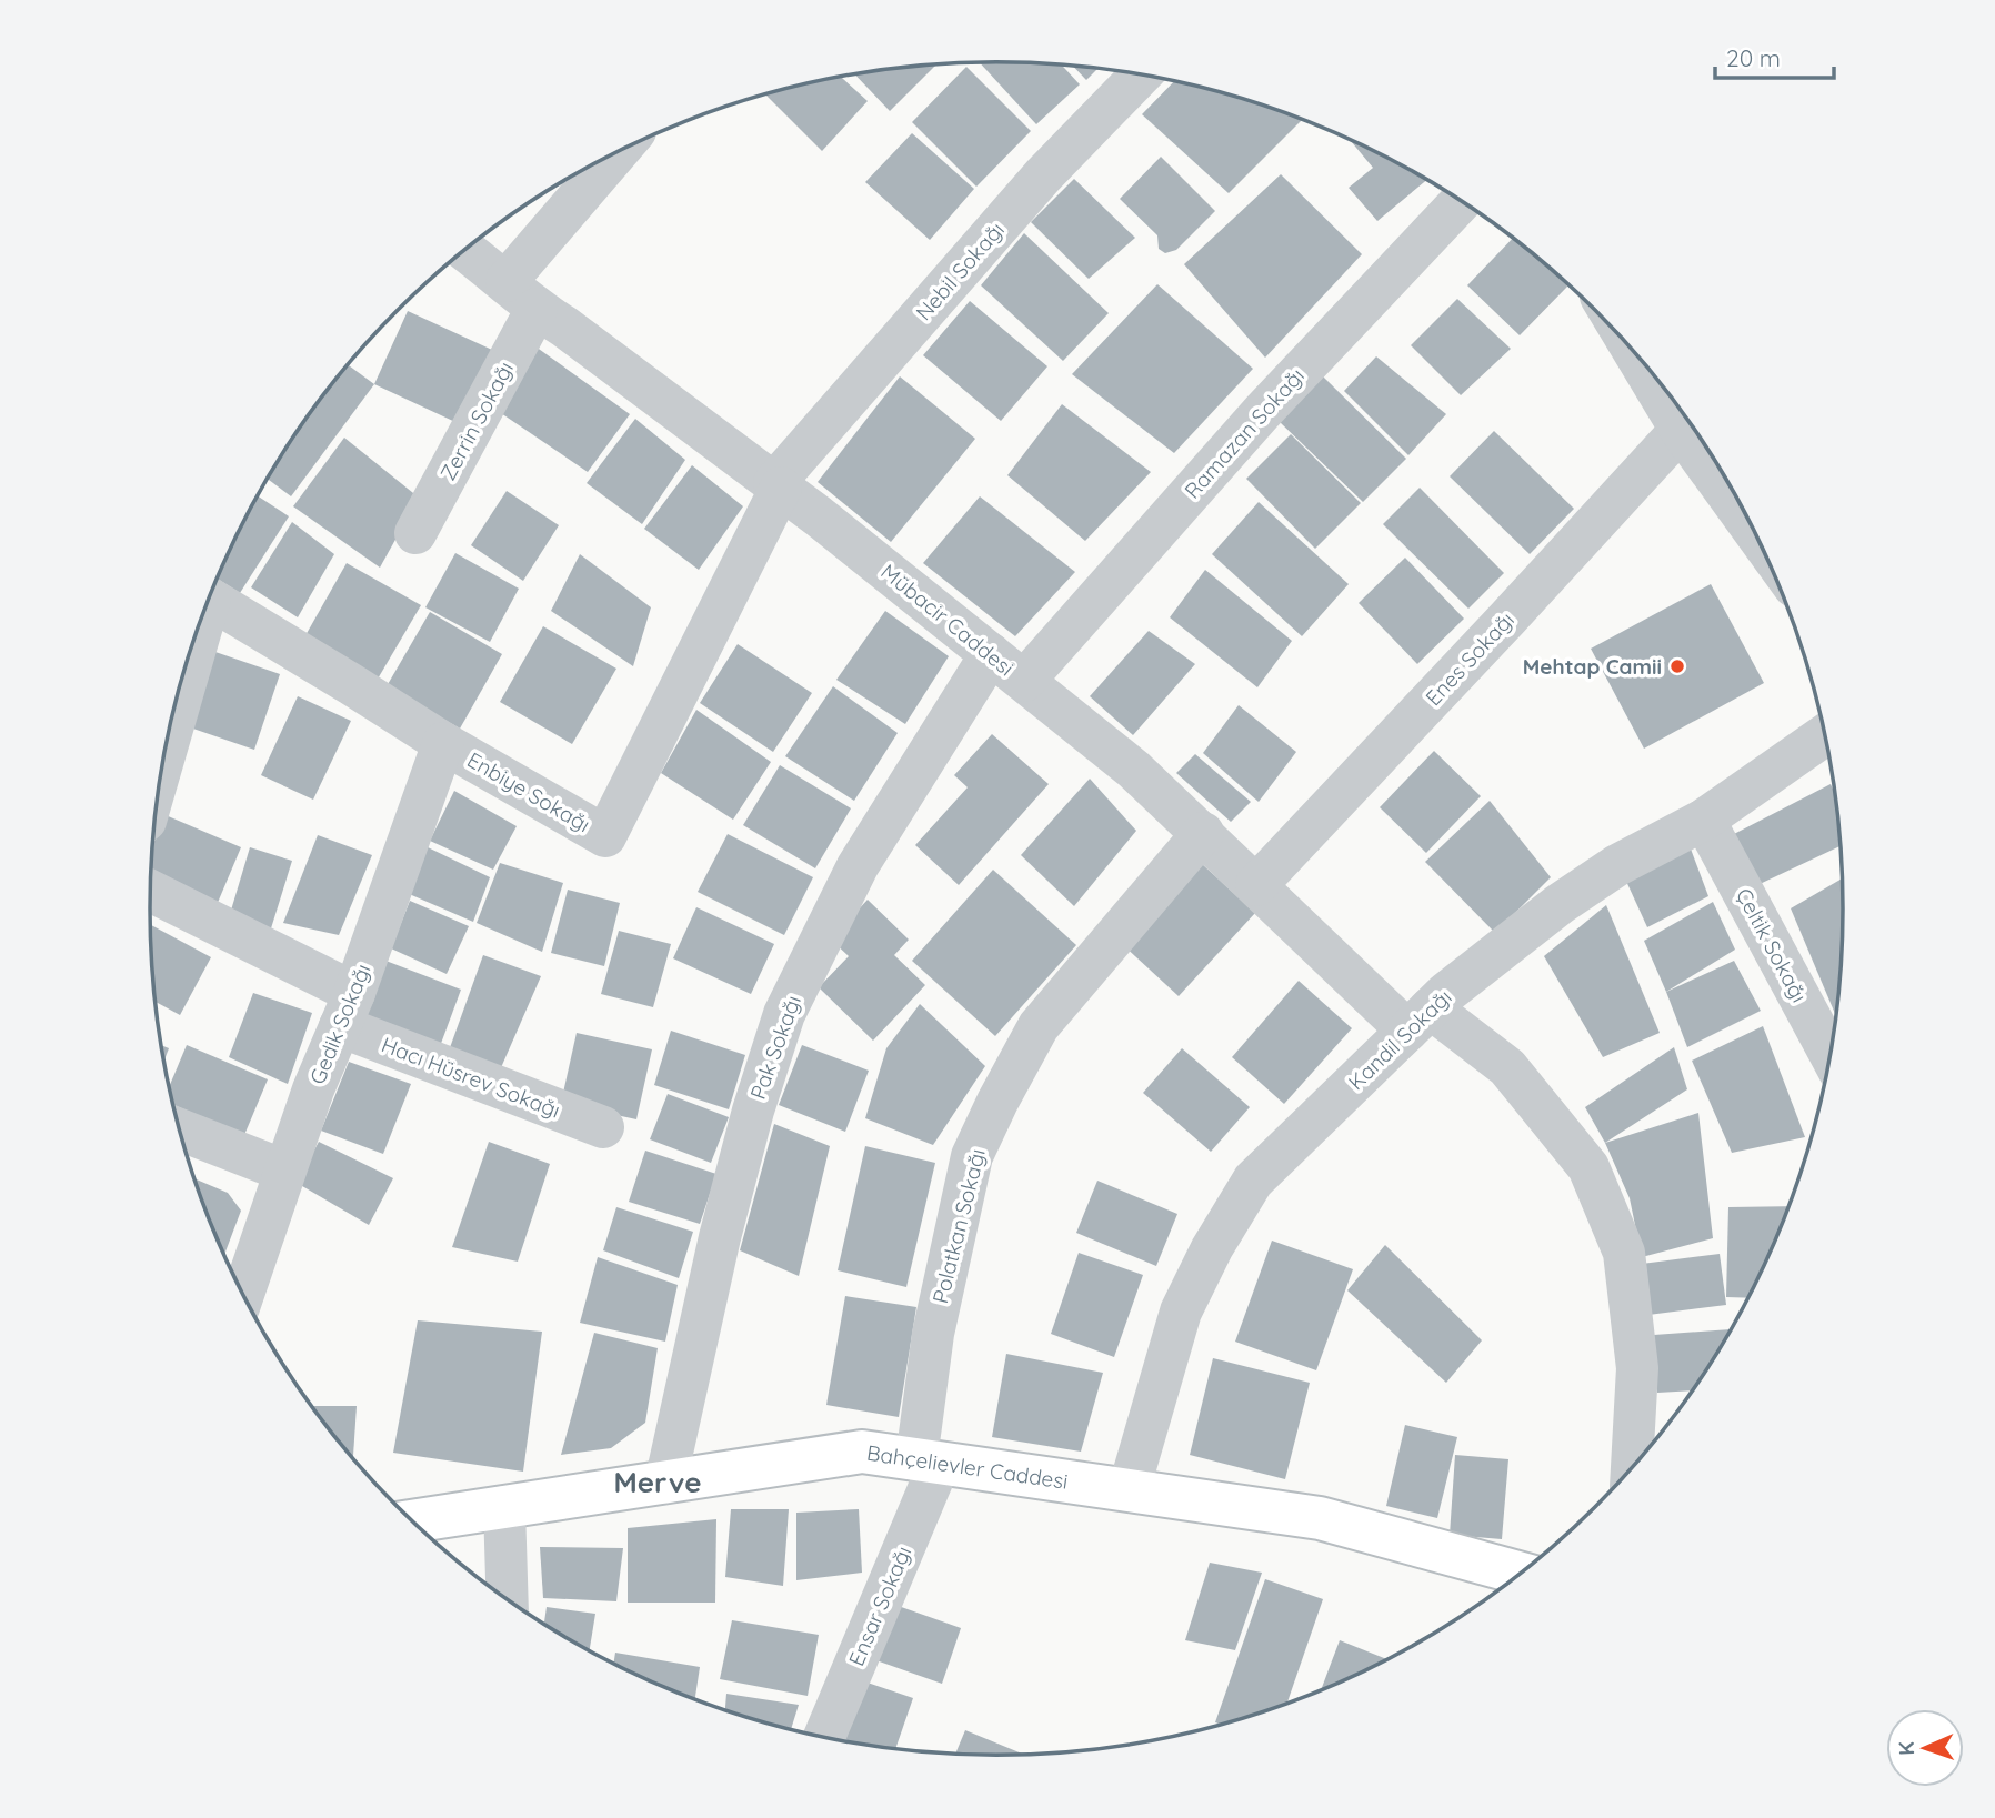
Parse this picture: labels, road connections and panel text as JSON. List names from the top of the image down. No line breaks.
{"streets":{"main road":["Bahçelievler Caddesi"],"street":["Nebil Sokağı","Zerrin Sokağı","Ramazan Sokağı","Mübacir Caddesi","Enes Sokağı","Enbiye Sokağı","Çeltik Sokağı","Gedik Sokağı","Kandil Sokağı","Pak Sokağı","Hacı Hüsrev Sokağı","Polatkan Sokağı","Ensar Sokağı"]},"crossings":[["Nebil Sokağı","Mübacir Caddesi"],["Nebil Sokağı","Enbiye Sokağı"],["Zerrin Sokağı","Mübacir Caddesi"],["Ramazan Sokağı","Mübacir Caddesi"],["Mübacir Caddesi","Enes Sokağı"],["Mübacir Caddesi","Enbiye Sokağı"],["Mübacir Caddesi","Kandil Sokağı"],["Mübacir Caddesi","Pak Sokağı"],["Mübacir Caddesi","Polatkan Sokağı"],["Enbiye Sokağı","Gedik Sokağı"],["Çeltik Sokağı","Kandil Sokağı"],["Gedik Sokağı","Hacı Hüsrev Sokağı"],["Kandil Sokağı","Bahçelievler Caddesi"],["Pak Sokağı","Bahçelievler Caddesi"],["Polatkan Sokağı","Bahçelievler Caddesi"],["Polatkan Sokağı","Ensar Sokağı"],["Bahçelievler Caddesi","Ensar Sokağı"]],"districts":["Merve"],"places":["Mehtap Camii"],"scale_bar":"20 m","north":"left"}
